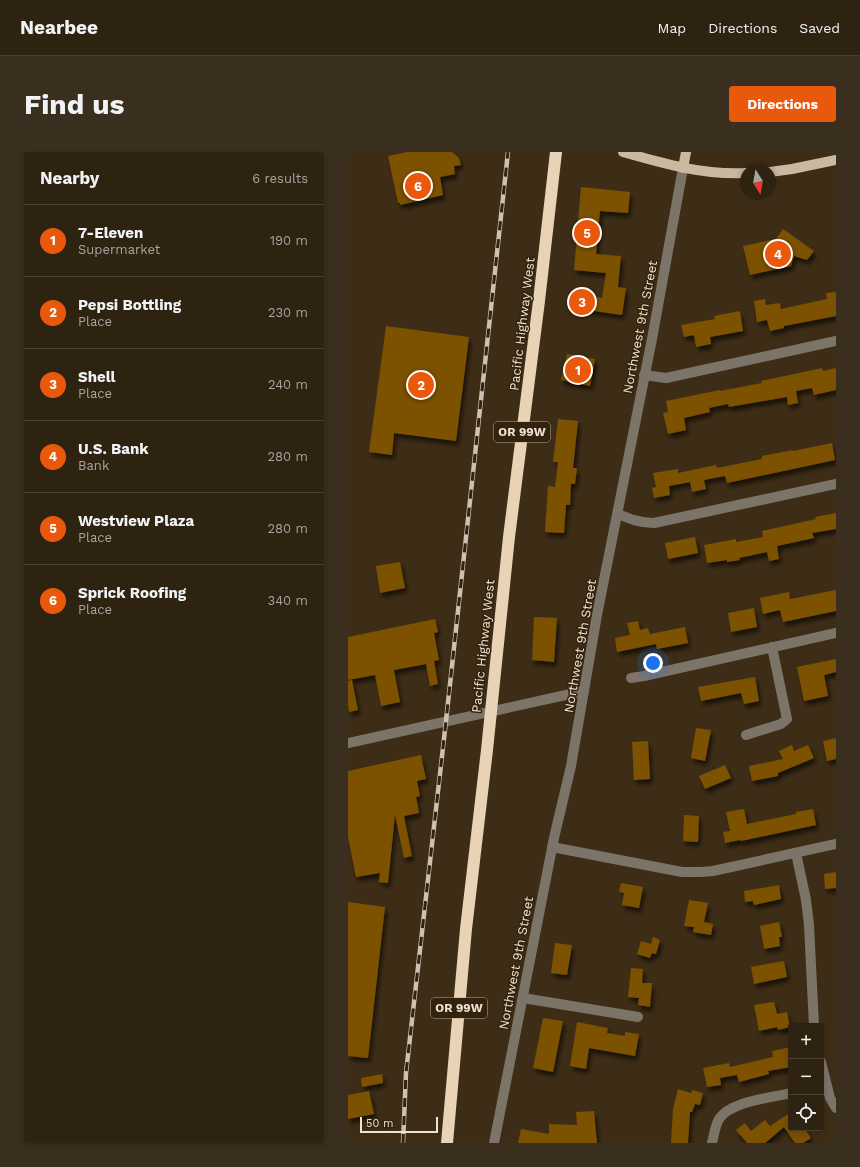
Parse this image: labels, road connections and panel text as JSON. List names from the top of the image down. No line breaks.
{"streets":{"highway":["Pacific Highway West","OR 99W"],"main road":["Northwest 9th Street"]},"scale_bar":"50 m","north":"bottom","page":{"header":"Nearbee","nav":["Map","Directions","Saved"],"buttons":"Directions","title":"Find us","heading":["Nearby","6 results"],"pins":["6","5","4","3","1","2"],"list":[{"mark":"1","name":"7-Eleven","note":"Supermarket","value":"190 m"},{"mark":"2","name":"Pepsi Bottling","note":"Place","value":"230 m"},{"mark":"3","name":"Shell","note":"Place","value":"240 m"},{"mark":"4","name":"U.S. Bank","note":"Bank","value":"280 m"},{"mark":"5","name":"Westview Plaza","note":"Place","value":"280 m"},{"mark":"6","name":"Sprick Roofing","note":"Place","value":"340 m"}],"map_buttons":["+","−"],"scale":"50 m"}}
